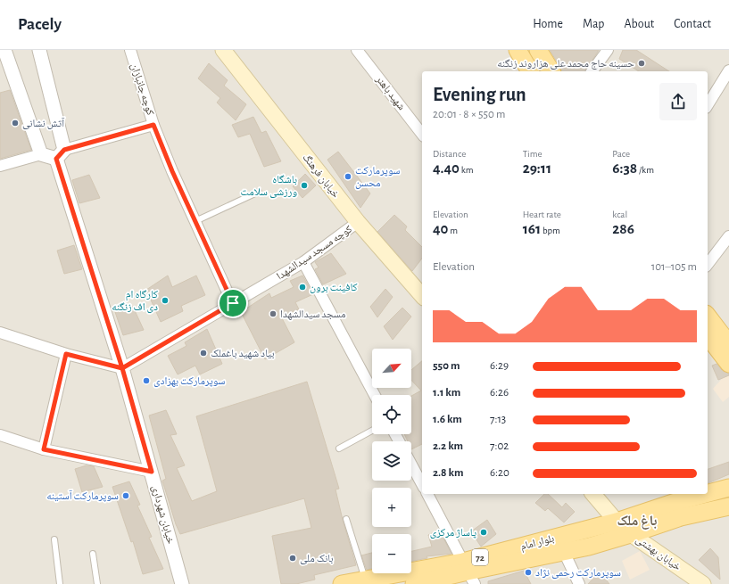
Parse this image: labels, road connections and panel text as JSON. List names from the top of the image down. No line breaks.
{"streets":{"main road":["خیابان فرهنگ","بلوار امام","خیابان بهشتی","72"],"street":["کوچه جانبازان","شهید باهنر","کوچه مسجد سیدالشهدا","خیابان شهرداری"]},"crossings":[["کوچه جانبازان","کوچه مسجد سیدالشهدا"],["خیابان فرهنگ","کوچه مسجد سیدالشهدا"],["کوچه مسجد سیدالشهدا","خیابان شهرداری"],["بلوار امام","خیابان بهشتی"]],"districts":["باغ ملک"],"places":["حسینه حاج محمد علی هزاروند زنگنه","آتش نشانی","سوپرمارکت محسن","باشگاه ورزشی سلامت","کافینت برون","کارگاه ام دی اف زنگنه","مسجد سیدالشهدا","بیاد شهید باغملک","سوپرمارکت بهزادی","سوپرمارکت آستینه","پاساژ مرکزی","بانک ملی","سوپرمارکت رحمی نژاد"],"north":"top right","page":{"header":"Pacely","nav":["Home","Map","About","Contact"],"heading":["Evening run","20:01 · 8 × 550 m"],"stats":[["Distance","4.40 km"],["Time","29:11"],["Pace","6:38 /km"],["Elevation","40 m"],["Heart rate","161 bpm"],["kcal","286"]],"chart":["Elevation","101–105 m"],"map_buttons":["+","−"],"list":[{"name":"550 m","note":"6:29"},{"name":"1.1 km","note":"6:26"},{"name":"1.6 km","note":"7:13"},{"name":"2.2 km","note":"7:02"},{"name":"2.8 km","note":"6:20"}]}}
